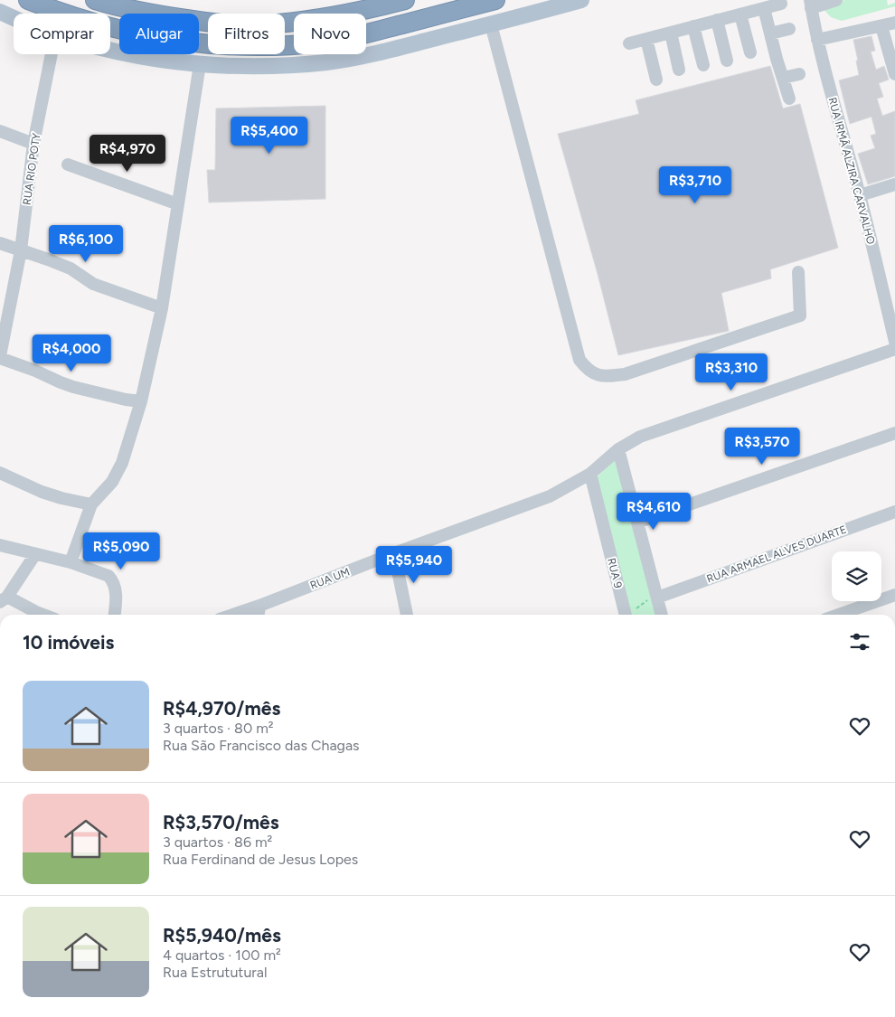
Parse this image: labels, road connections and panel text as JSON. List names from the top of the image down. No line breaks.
{"streets":{"street":["RUA RIO POTY","RUA IRMÃ ALZIRA CARVALHO","RUA ARMAEL ALVES DUARTE","RUA 9","RUA UM"]},"crossings":[["RUA 9","RUA UM"]],"page":{"chip":["Comprar","Alugar","Filtros","Novo"],"price":["R$5,400","R$4,970","R$3,710","R$6,100","R$4,000","R$3,310","R$3,570","R$4,610","R$5,090","R$5,940"],"heading":"10 imóveis","list":[{"name":"R$4,970/mês","note":"3 quartos · 80 m² · Rua São Francisco das Chagas"},{"name":"R$3,570/mês","note":"3 quartos · 86 m² · Rua Ferdinand de Jesus Lopes"},{"name":"R$5,940/mês","note":"4 quartos · 100 m² · Rua Estrututural"}]}}
